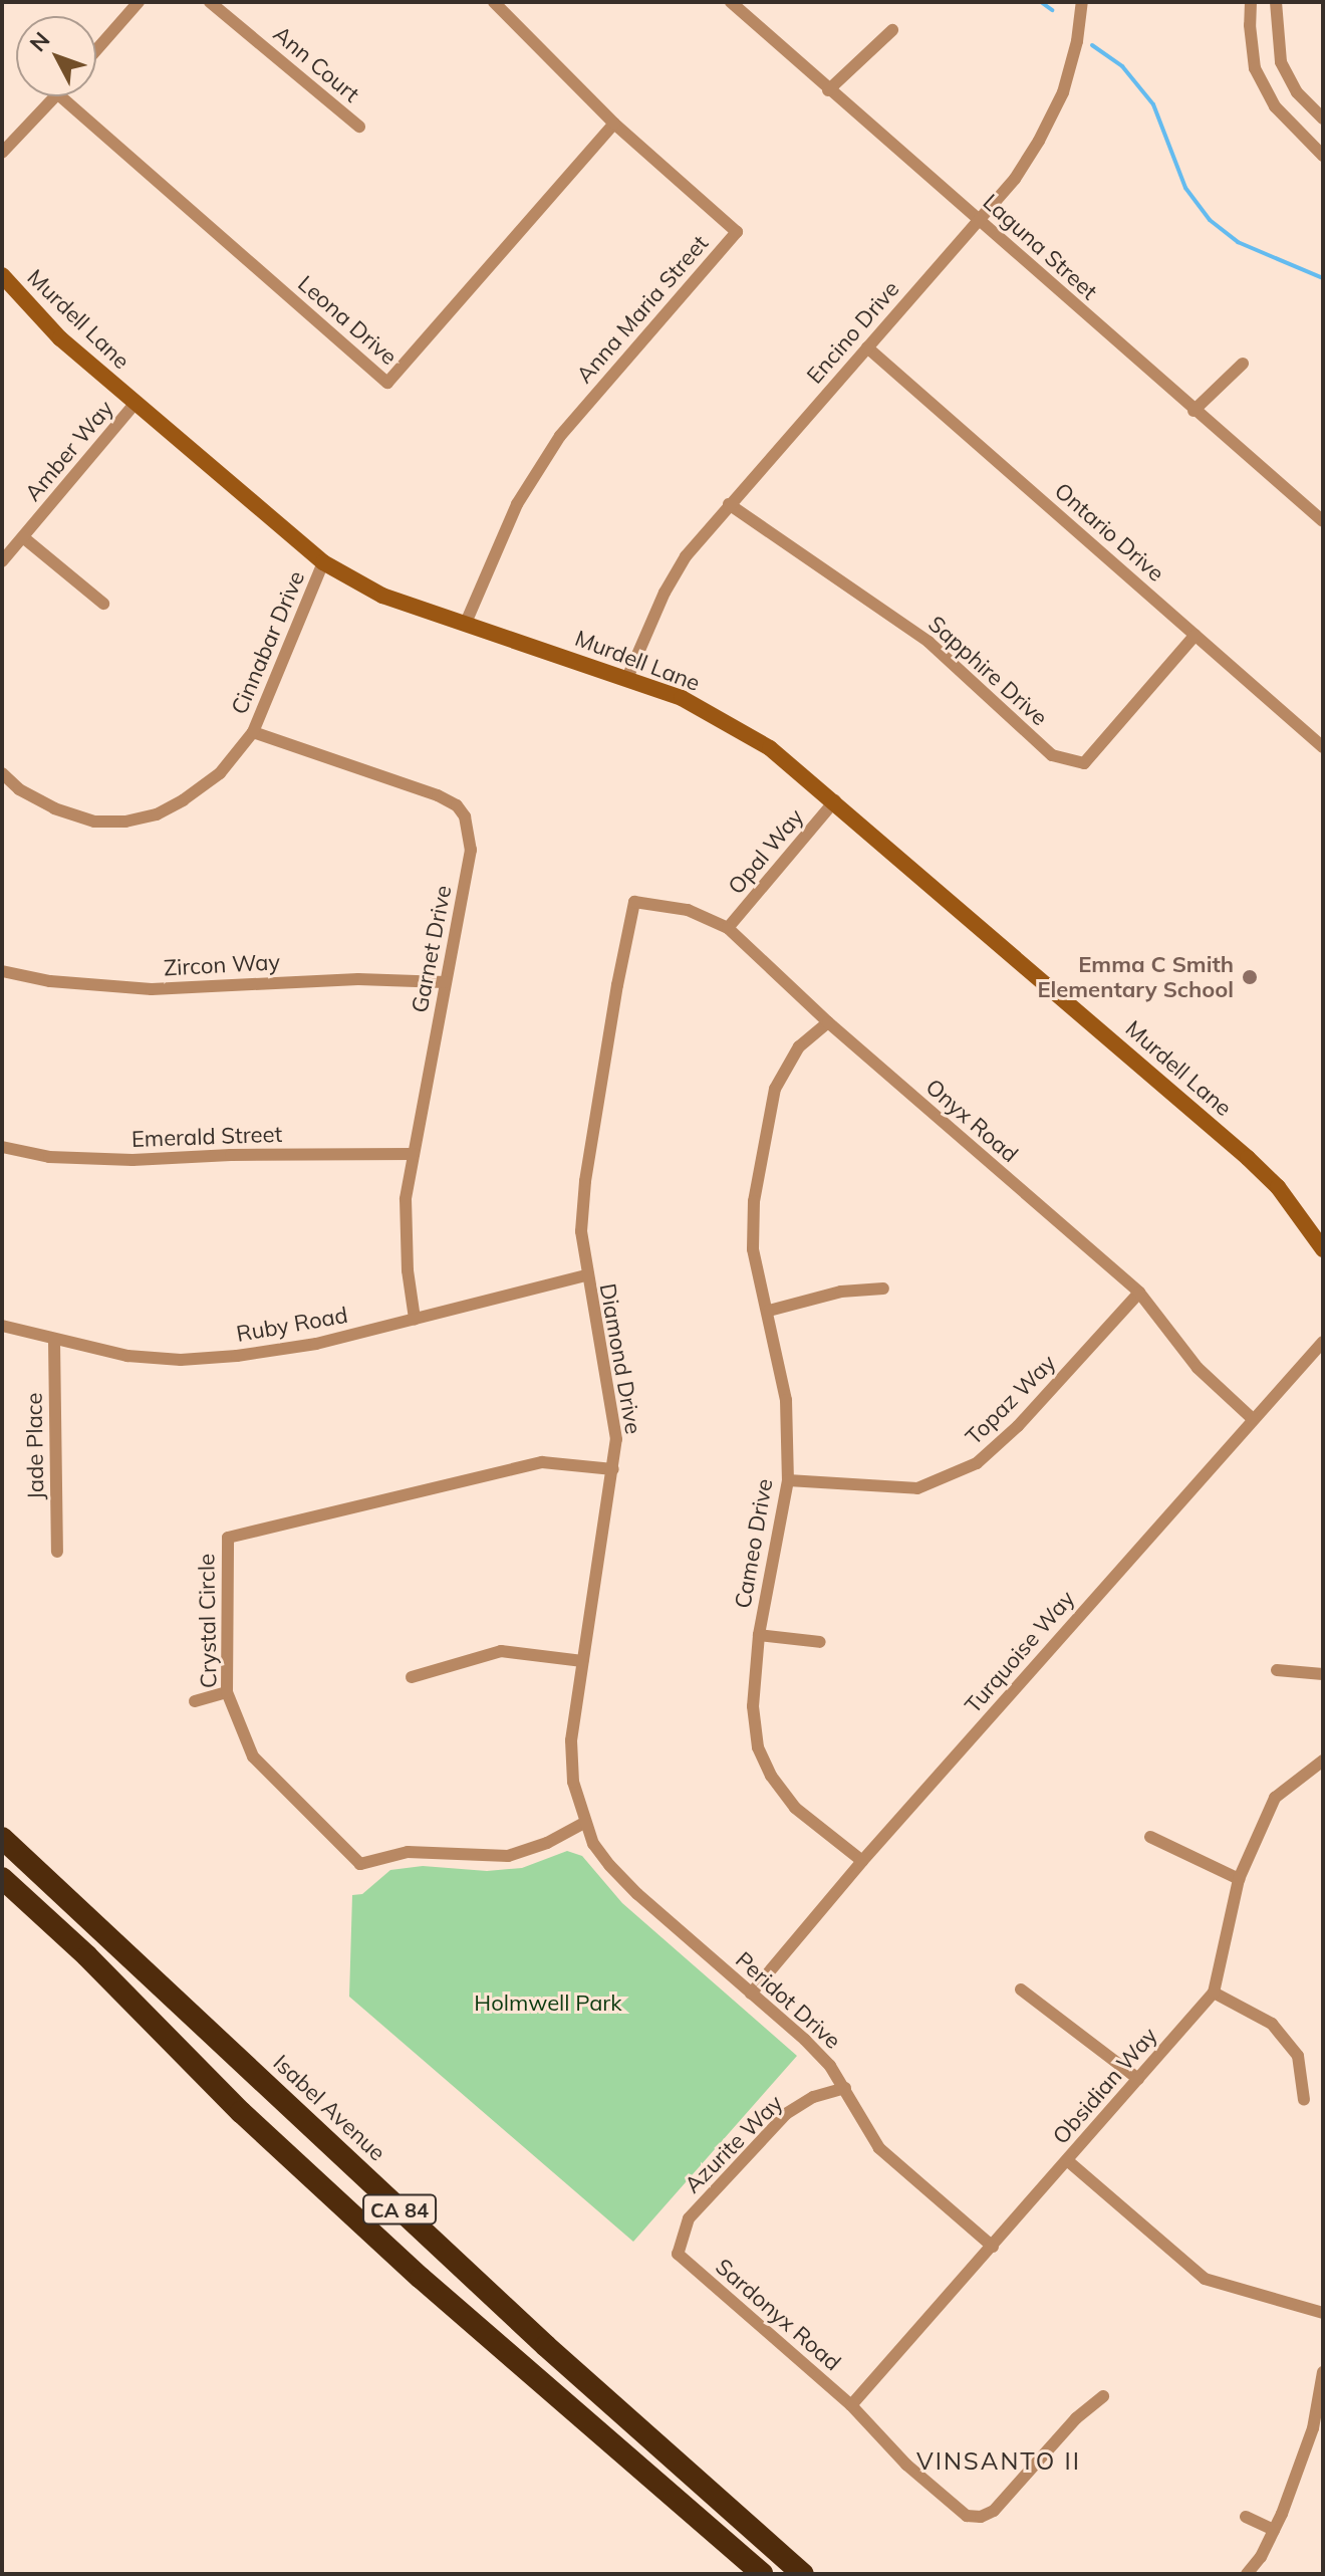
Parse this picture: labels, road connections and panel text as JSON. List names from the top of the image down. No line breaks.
{"streets":{"highway":["Isabel Avenue","CA 84"],"street":["Ann Court","Laguna Street","Anna Maria Street","Murdell Lane","Leona Drive","Encino Drive","Amber Way","Ontario Drive","Cinnabar Drive","Sapphire Drive","Opal Way","Garnet Drive","Zircon Way","Onyx Road","Emerald Street","Ruby Road","Diamond Drive","Topaz Way","Jade Place","Cameo Drive","Crystal Circle","Turquoise Way","Peridot Drive","Obsidian Way","Azurite Way","Sardonyx Road"]},"crossings":[["Laguna Street","Encino Drive"],["Anna Maria Street","Murdell Lane"],["Anna Maria Street","Leona Drive"],["Murdell Lane","Encino Drive"],["Murdell Lane","Amber Way"],["Murdell Lane","Cinnabar Drive"],["Murdell Lane","Opal Way"],["Encino Drive","Ontario Drive"],["Encino Drive","Sapphire Drive"],["Ontario Drive","Sapphire Drive"],["Cinnabar Drive","Garnet Drive"],["Opal Way","Onyx Road"],["Garnet Drive","Zircon Way"],["Garnet Drive","Emerald Street"],["Garnet Drive","Ruby Road"],["Onyx Road","Diamond Drive"],["Onyx Road","Topaz Way"],["Onyx Road","Cameo Drive"],["Onyx Road","Turquoise Way"],["Ruby Road","Diamond Drive"],["Ruby Road","Jade Place"],["Diamond Drive","Crystal Circle"],["Diamond Drive","Peridot Drive"],["Topaz Way","Cameo Drive"],["Cameo Drive","Turquoise Way"],["Crystal Circle","Peridot Drive"],["Turquoise Way","Peridot Drive"],["Peridot Drive","Obsidian Way"],["Peridot Drive","Azurite Way"],["Obsidian Way","Sardonyx Road"],["Azurite Way","Sardonyx Road"]],"districts":["VINSANTO II"],"parks":["Holmwell Park"],"places":["Emma C Smith Elementary School"],"north":"top left"}
